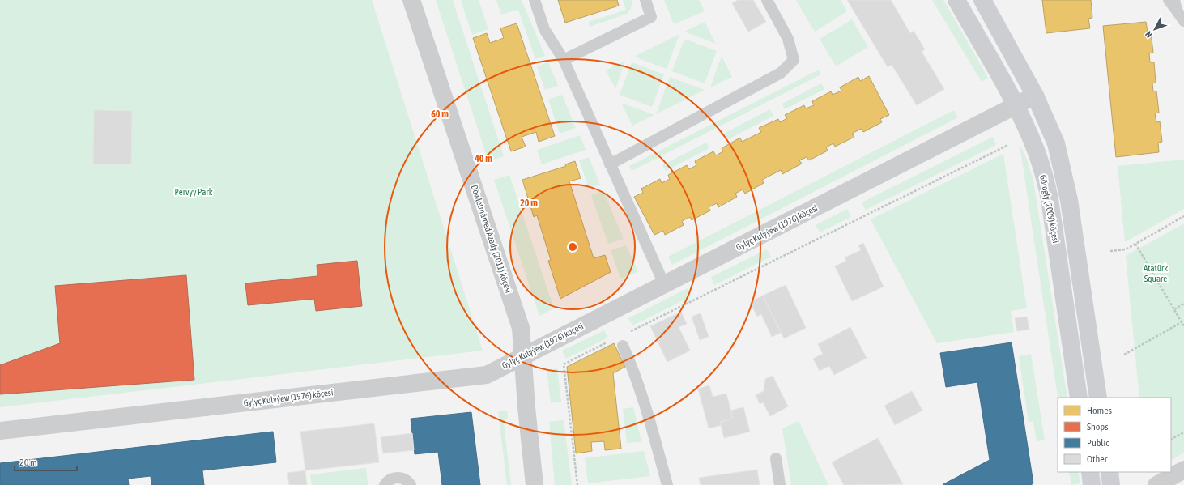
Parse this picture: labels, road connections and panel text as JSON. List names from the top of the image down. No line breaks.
{"streets":{"street":["Görogly (2009) köçesi","Gylyç Kulyýew (1976) köçesi","Döwletmämed Azady (2011) köçesi"]},"crossings":[["Görogly (2009) köçesi","Gylyç Kulyýew (1976) köçesi"],["Gylyç Kulyýew (1976) köçesi","Döwletmämed Azady (2011) köçesi"]],"parks":["Pervyy Park","Atatürk Square"],"legend":["Homes","Shops","Public","Other"],"scale_bar":"20 m","north":"bottom left","rings":["60 m","40 m","20 m"]}
